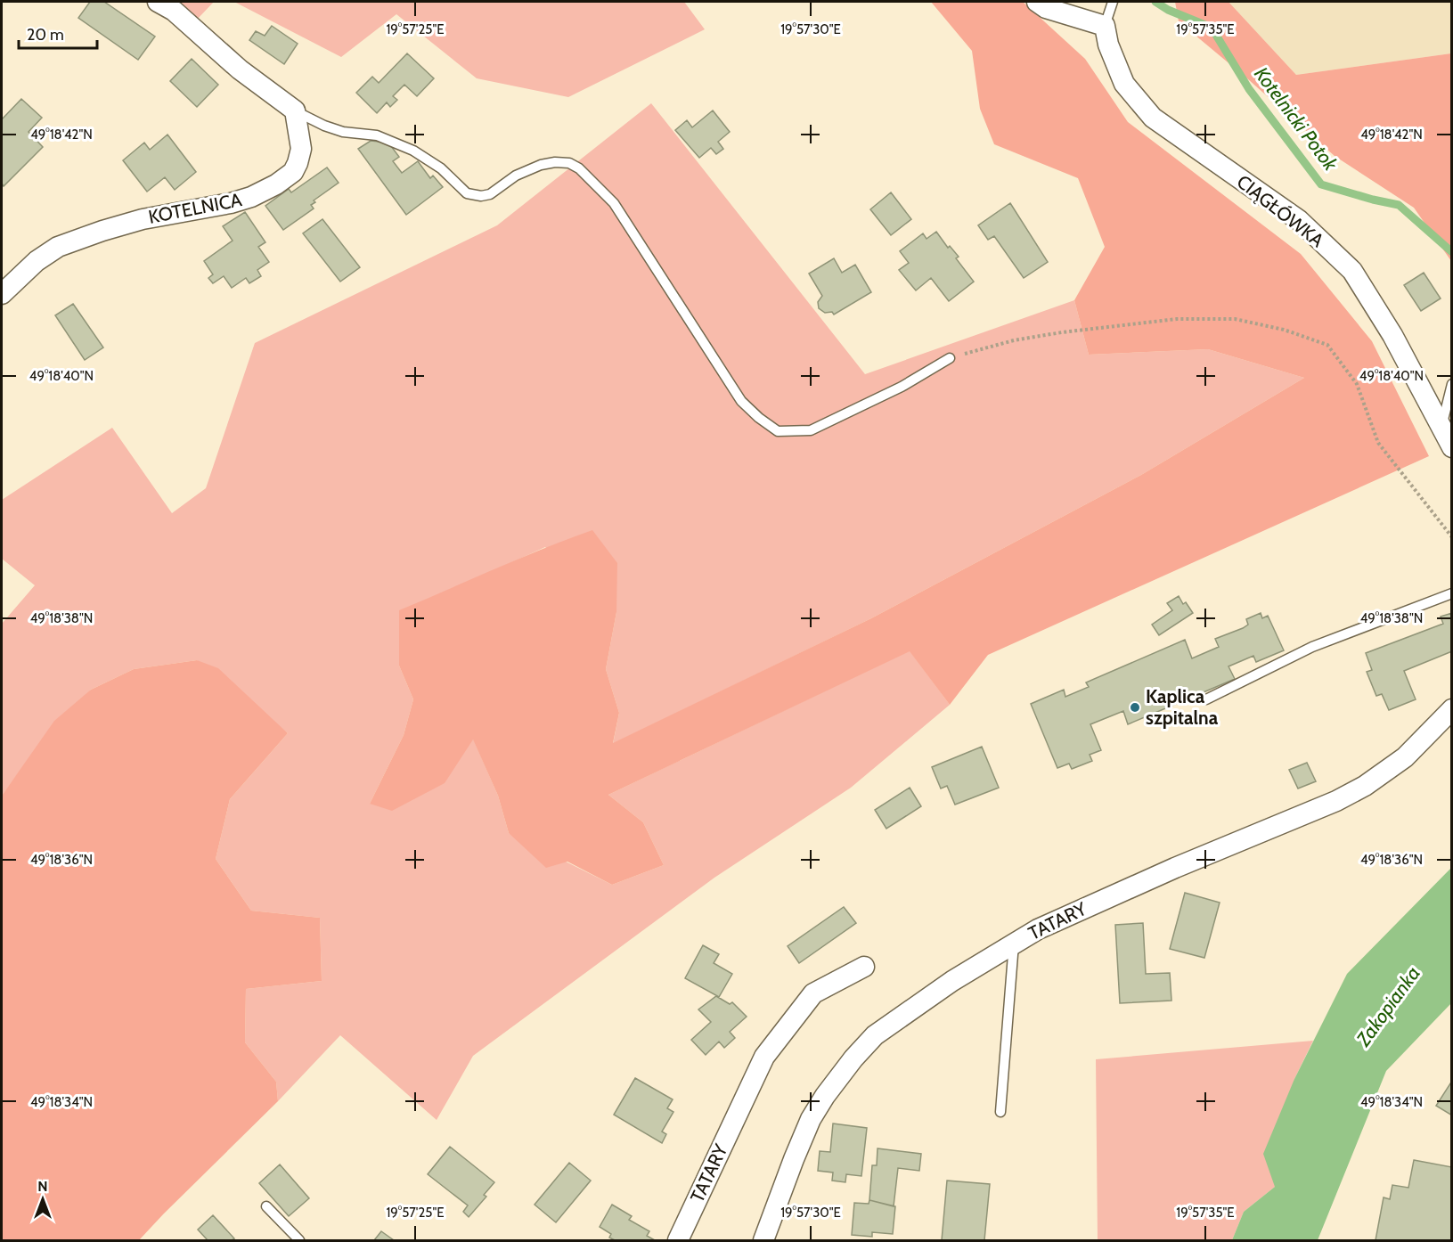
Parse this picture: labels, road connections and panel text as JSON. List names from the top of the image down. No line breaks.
{"streets":{"street":["KOTELNICA","CIĄGŁÓWKA","TATARY"]},"water":["Kotelnicki Potok","Zakopianka"],"places":["Kaplica szpitalna"],"scale_bar":"20 m","north":"top","coordinates":["19°57'25\"E","19°57'30\"E","19°57'35\"E","49°18'42\"N","49°18'40\"N","49°18'38\"N","49°18'36\"N","49°18'34\"N"]}
